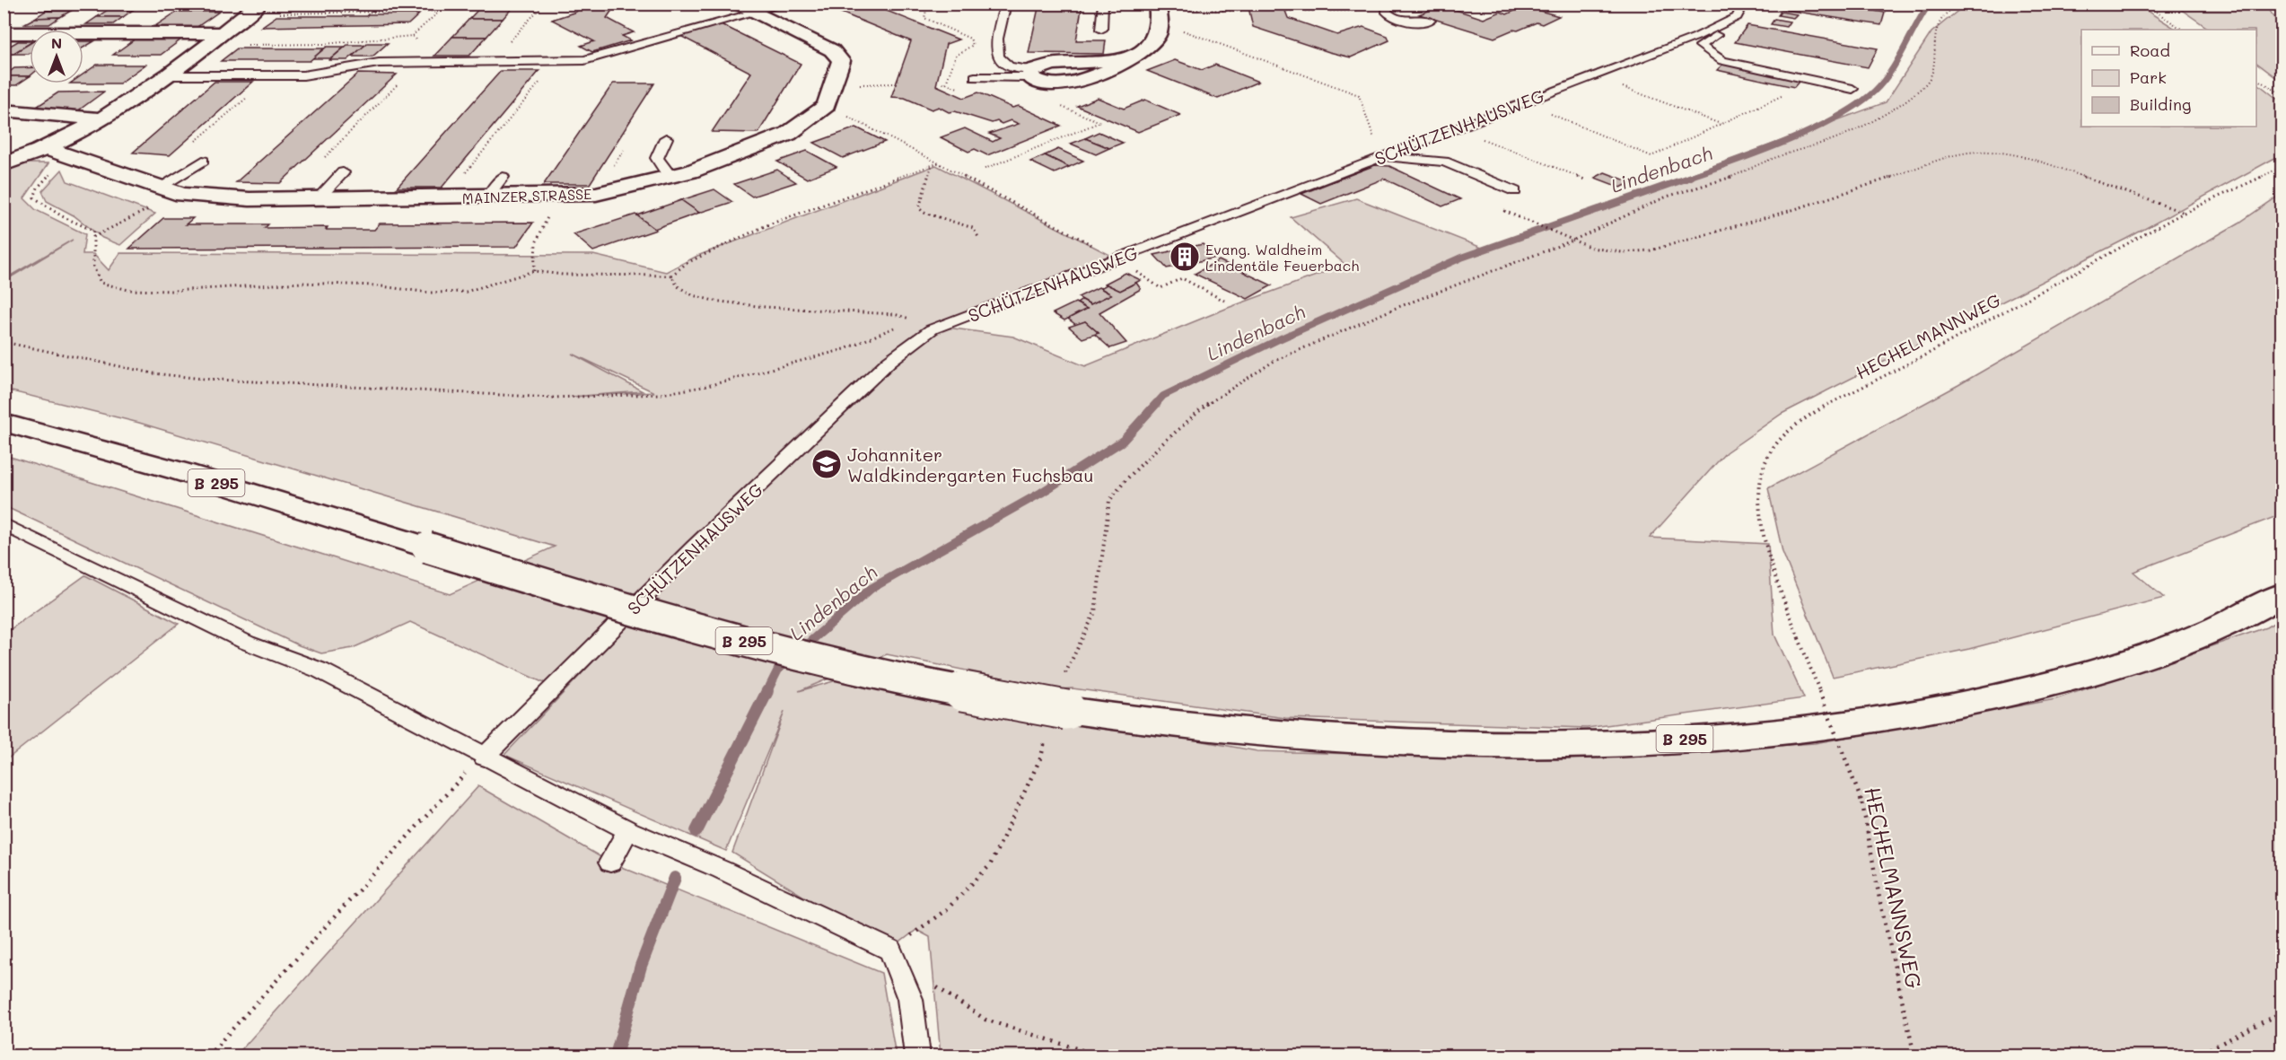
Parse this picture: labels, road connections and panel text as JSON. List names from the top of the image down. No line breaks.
{"streets":{"street":["MAINZER STRASSE","B 295"],"lane":["SCHÜTZENHAUSWEG"],"path":["HECHELMANNWEG","HECHELMANNSWEG"]},"crossings":[["HECHELMANNWEG","HECHELMANNSWEG"]],"water":["Lindenbach"],"places":{"building":["Evang. Waldheim Lindentäle Feuerbach"],"school or university":["Johanniter Waldkindergarten Fuchsbau"]},"legend":["Road","Park","Building"],"north":"top"}
